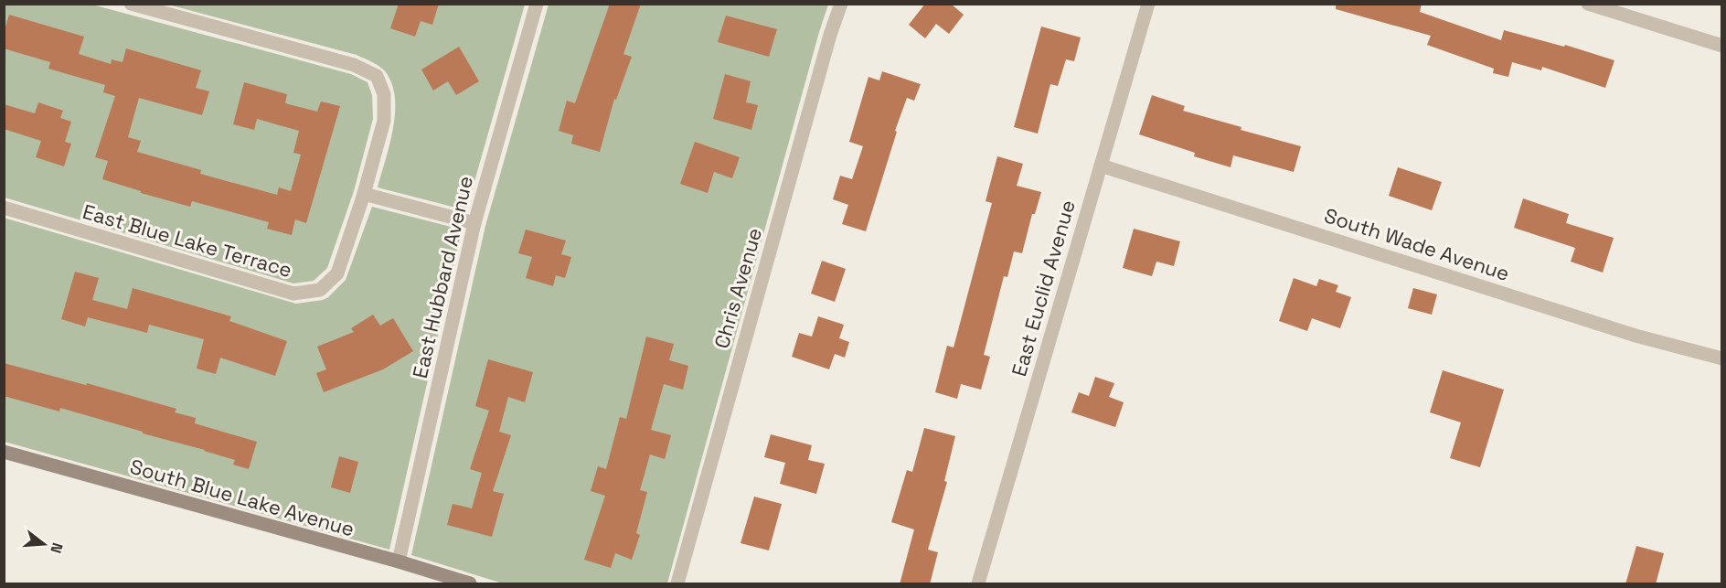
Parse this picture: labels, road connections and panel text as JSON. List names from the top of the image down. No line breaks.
{"streets":{"main road":["South Blue Lake Avenue"],"street":["East Blue Lake Terrace","South Wade Avenue","East Hubbard Avenue","Chris Avenue","East Euclid Avenue"]},"crossings":[["South Wade Avenue","East Euclid Avenue"],["East Hubbard Avenue","South Blue Lake Avenue"]],"north":"right"}
